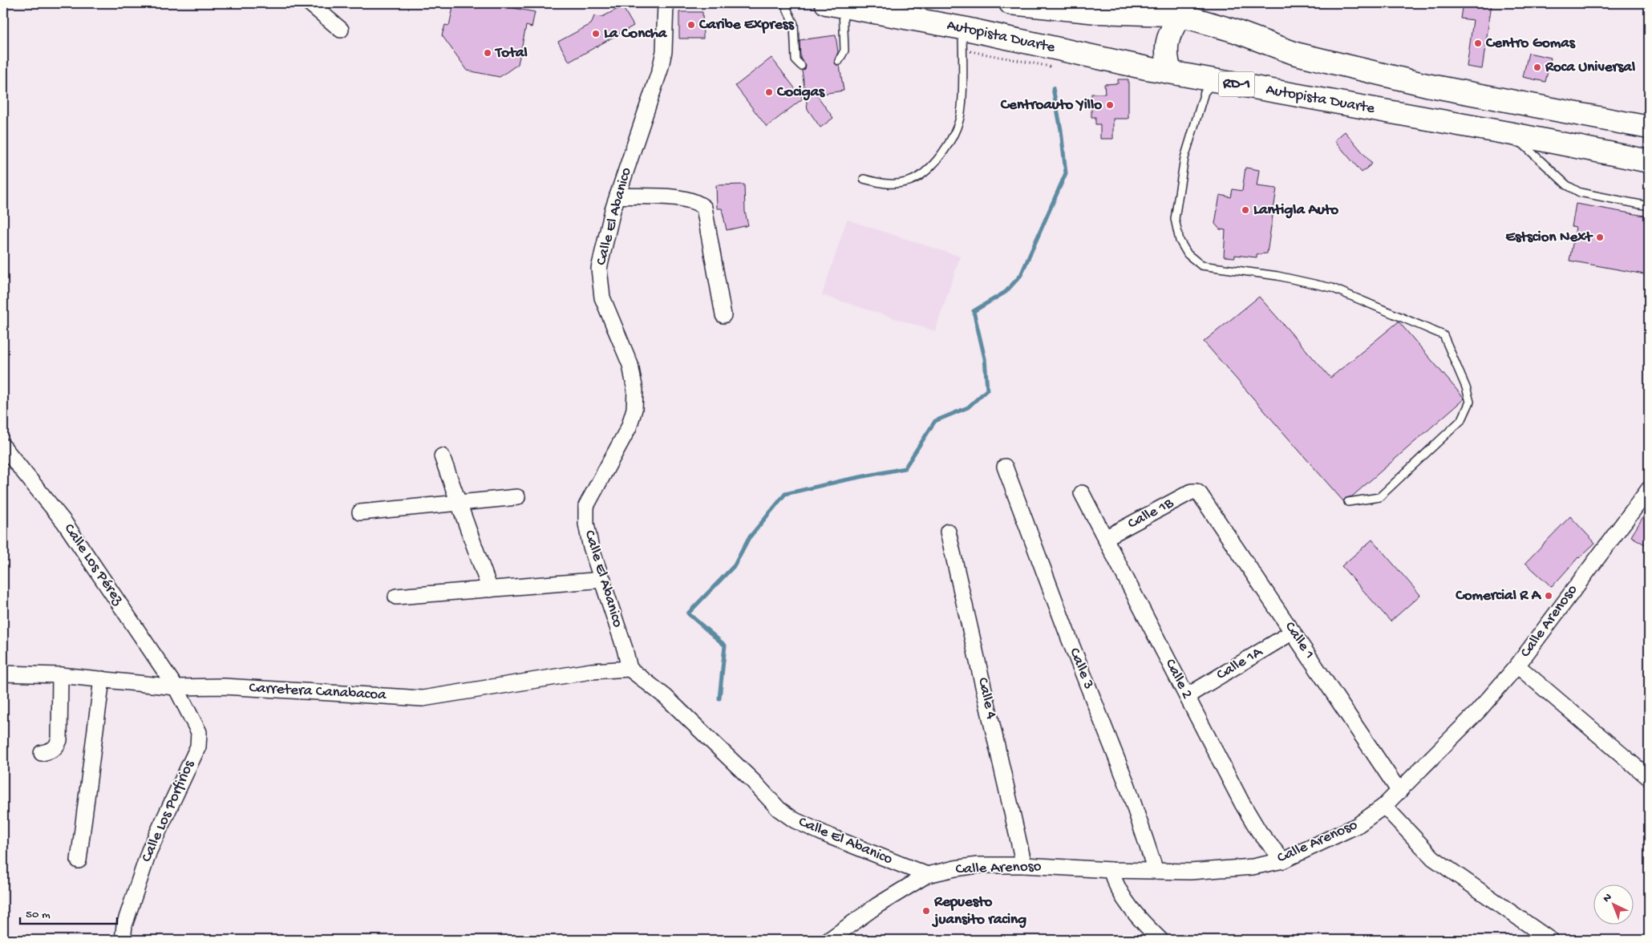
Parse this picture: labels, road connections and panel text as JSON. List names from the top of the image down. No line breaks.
{"streets":{"highway":["Autopista Duarte","RD-1"],"street":["Calle El Abanico","Calle 1B","Calle Los Pérez","Calle Arenoso","Calle 1","Calle 1A","Calle 3","Calle 2","Carretera Canabacoa","Calle 4","Calle Los Porfirios"]},"crossings":[["Calle El Abanico","Calle Arenoso"],["Calle El Abanico","Carretera Canabacoa"],["Calle 1B","Calle 1"],["Calle 1B","Calle 2"],["Calle Los Pérez","Carretera Canabacoa"],["Calle Los Pérez","Calle Los Porfirios"],["Calle Arenoso","Calle 1"],["Calle Arenoso","Calle 3"],["Calle Arenoso","Calle 2"],["Calle Arenoso","Calle 4"],["Calle 1","Calle 1A"],["Calle 1A","Calle 2"],["Carretera Canabacoa","Calle Los Porfirios"]],"places":["Caribe Express","La Concha","Centro Gomas","Total","Roca Universal","Cocigas","Centroauto Yillo","Lantigla Auto","Estscion Next","Comercial R A","Repuesto juansito racing"],"scale_bar":"50 m","north":"top left"}
